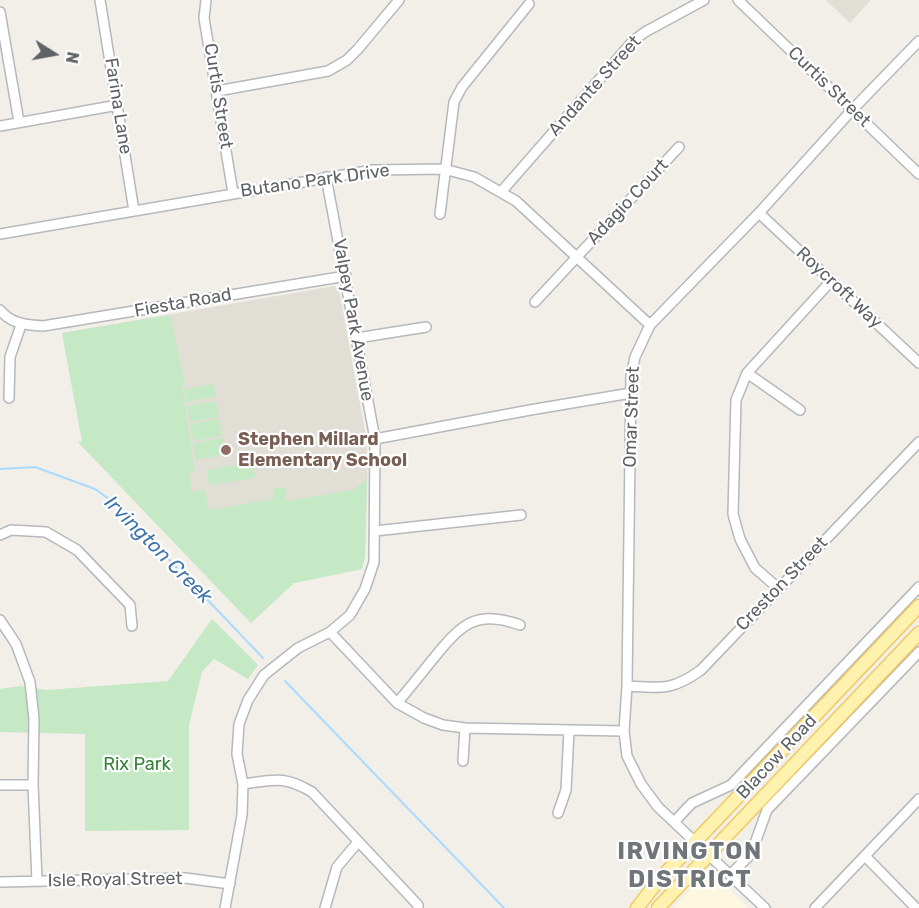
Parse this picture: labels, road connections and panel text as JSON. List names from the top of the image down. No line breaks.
{"streets":{"main road":["Blacow Road"],"street":["Andante Street","Curtis Street","Farina Lane","Butano Park Drive","Adagio Court","Roycroft Way","Fiesta Road","Valpey Park Avenue","Omar Street","Creston Street","Isle Royal Street"]},"crossings":[["Andante Street","Butano Park Drive"],["Curtis Street","Butano Park Drive"],["Curtis Street","Omar Street"],["Farina Lane","Butano Park Drive"],["Butano Park Drive","Adagio Court"],["Butano Park Drive","Valpey Park Avenue"],["Butano Park Drive","Omar Street"],["Roycroft Way","Omar Street"],["Fiesta Road","Valpey Park Avenue"],["Valpey Park Avenue","Isle Royal Street"],["Omar Street","Creston Street"],["Omar Street","Blacow Road"]],"districts":["IRVINGTON DISTRICT"],"water":["Irvington Creek"],"parks":["Rix Park"],"places":["Stephen Millard Elementary School"],"north":"right"}
